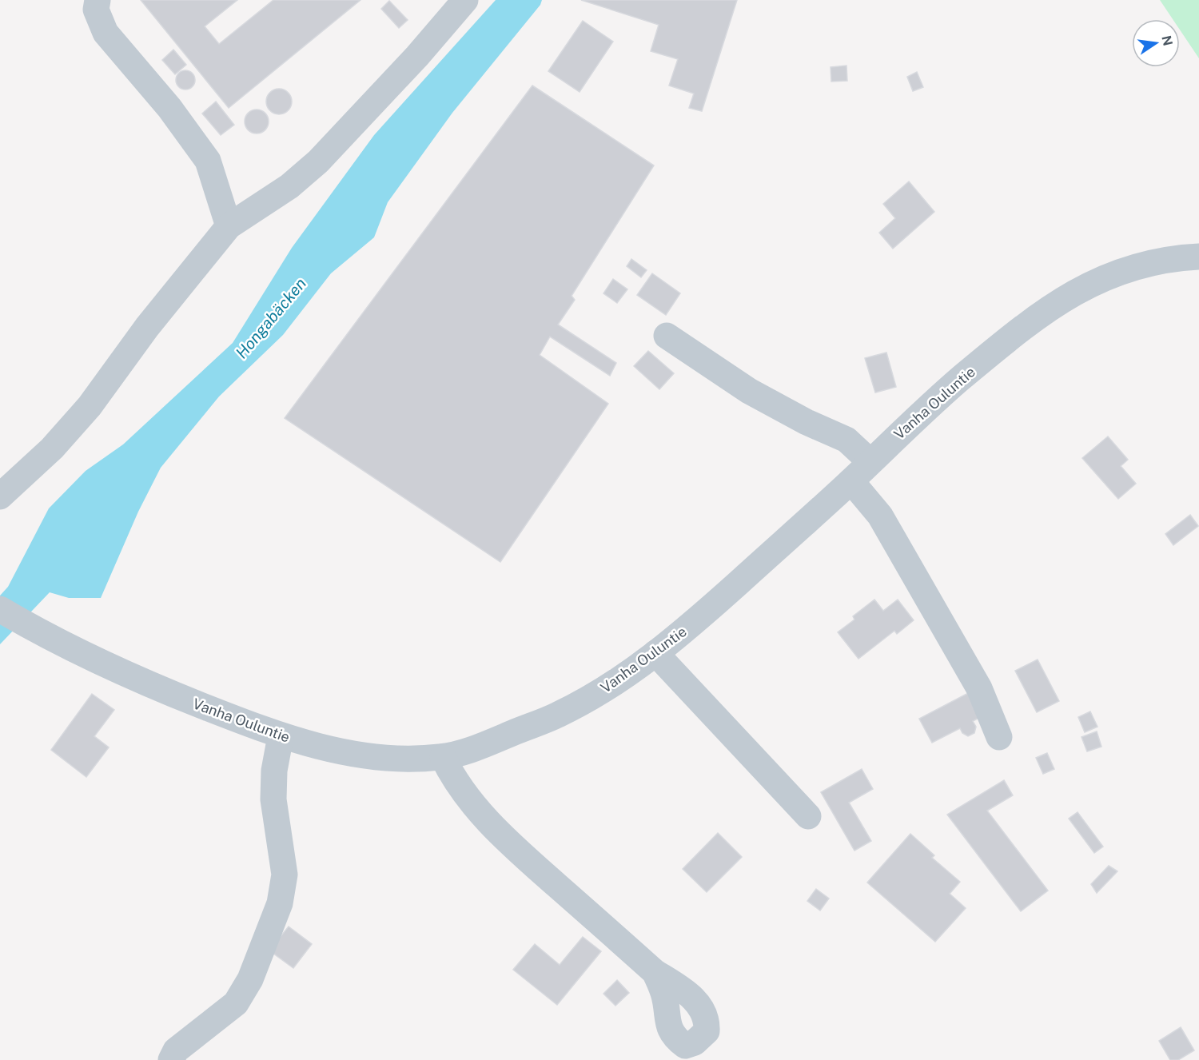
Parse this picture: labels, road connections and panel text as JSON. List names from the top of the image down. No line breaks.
{"streets":{"street":["Vanha Ouluntie"]},"water":["Hongabäcken"],"north":"right"}
